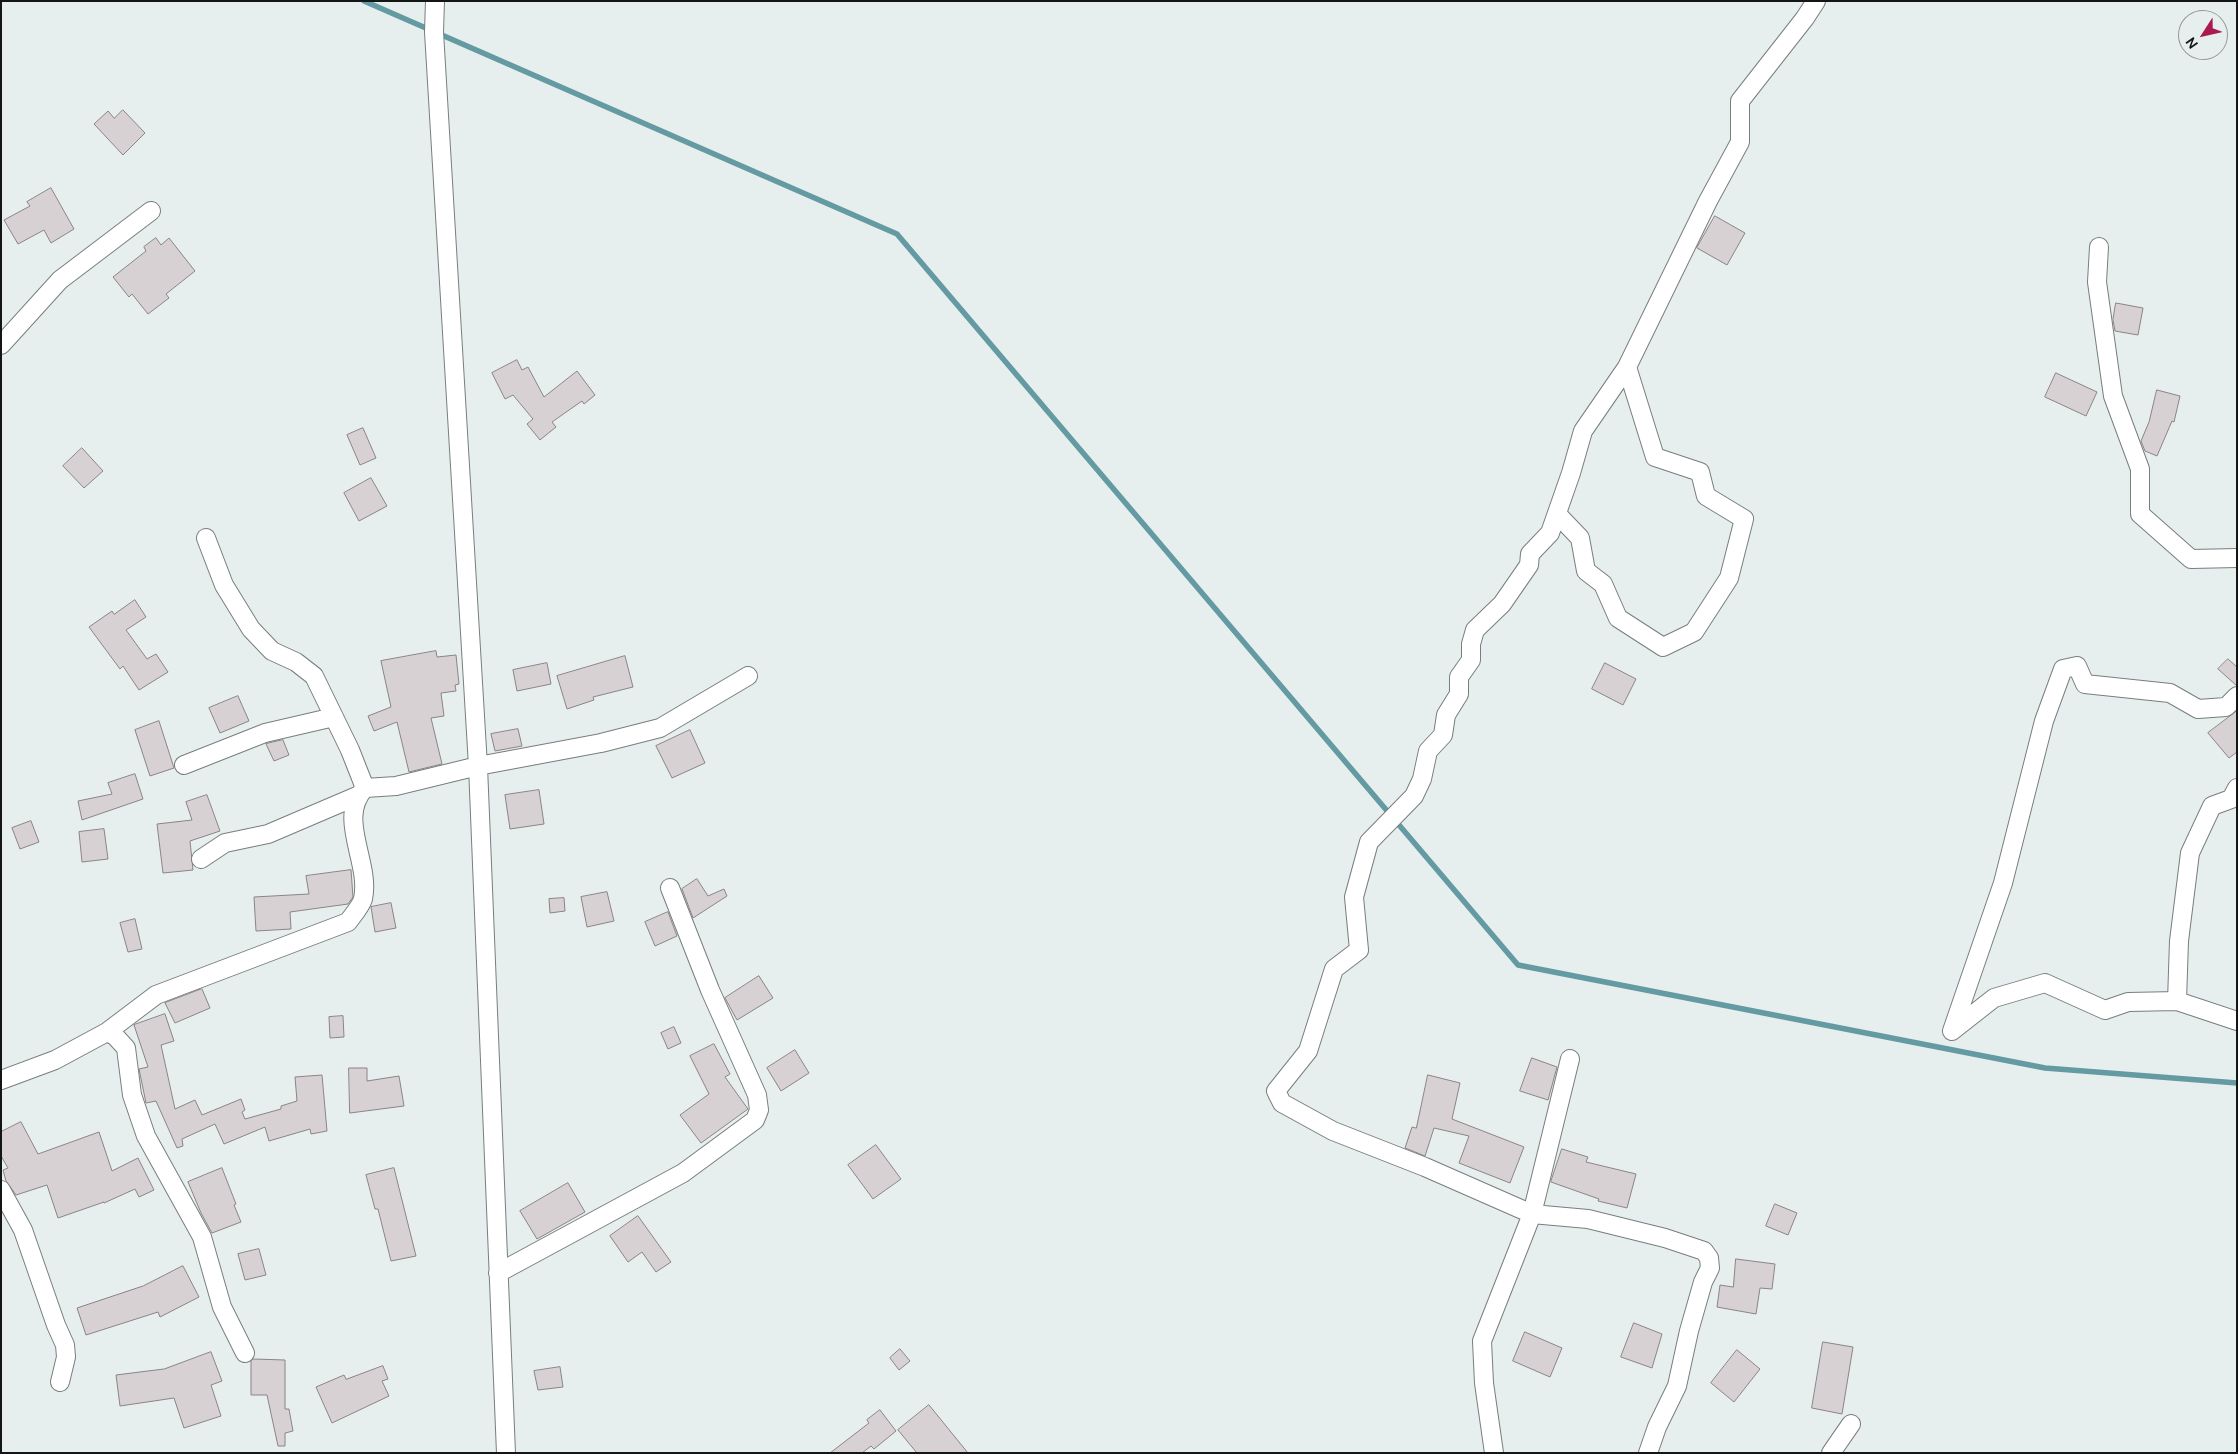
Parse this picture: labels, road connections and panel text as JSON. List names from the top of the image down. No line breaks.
{"north":"bottom left"}
